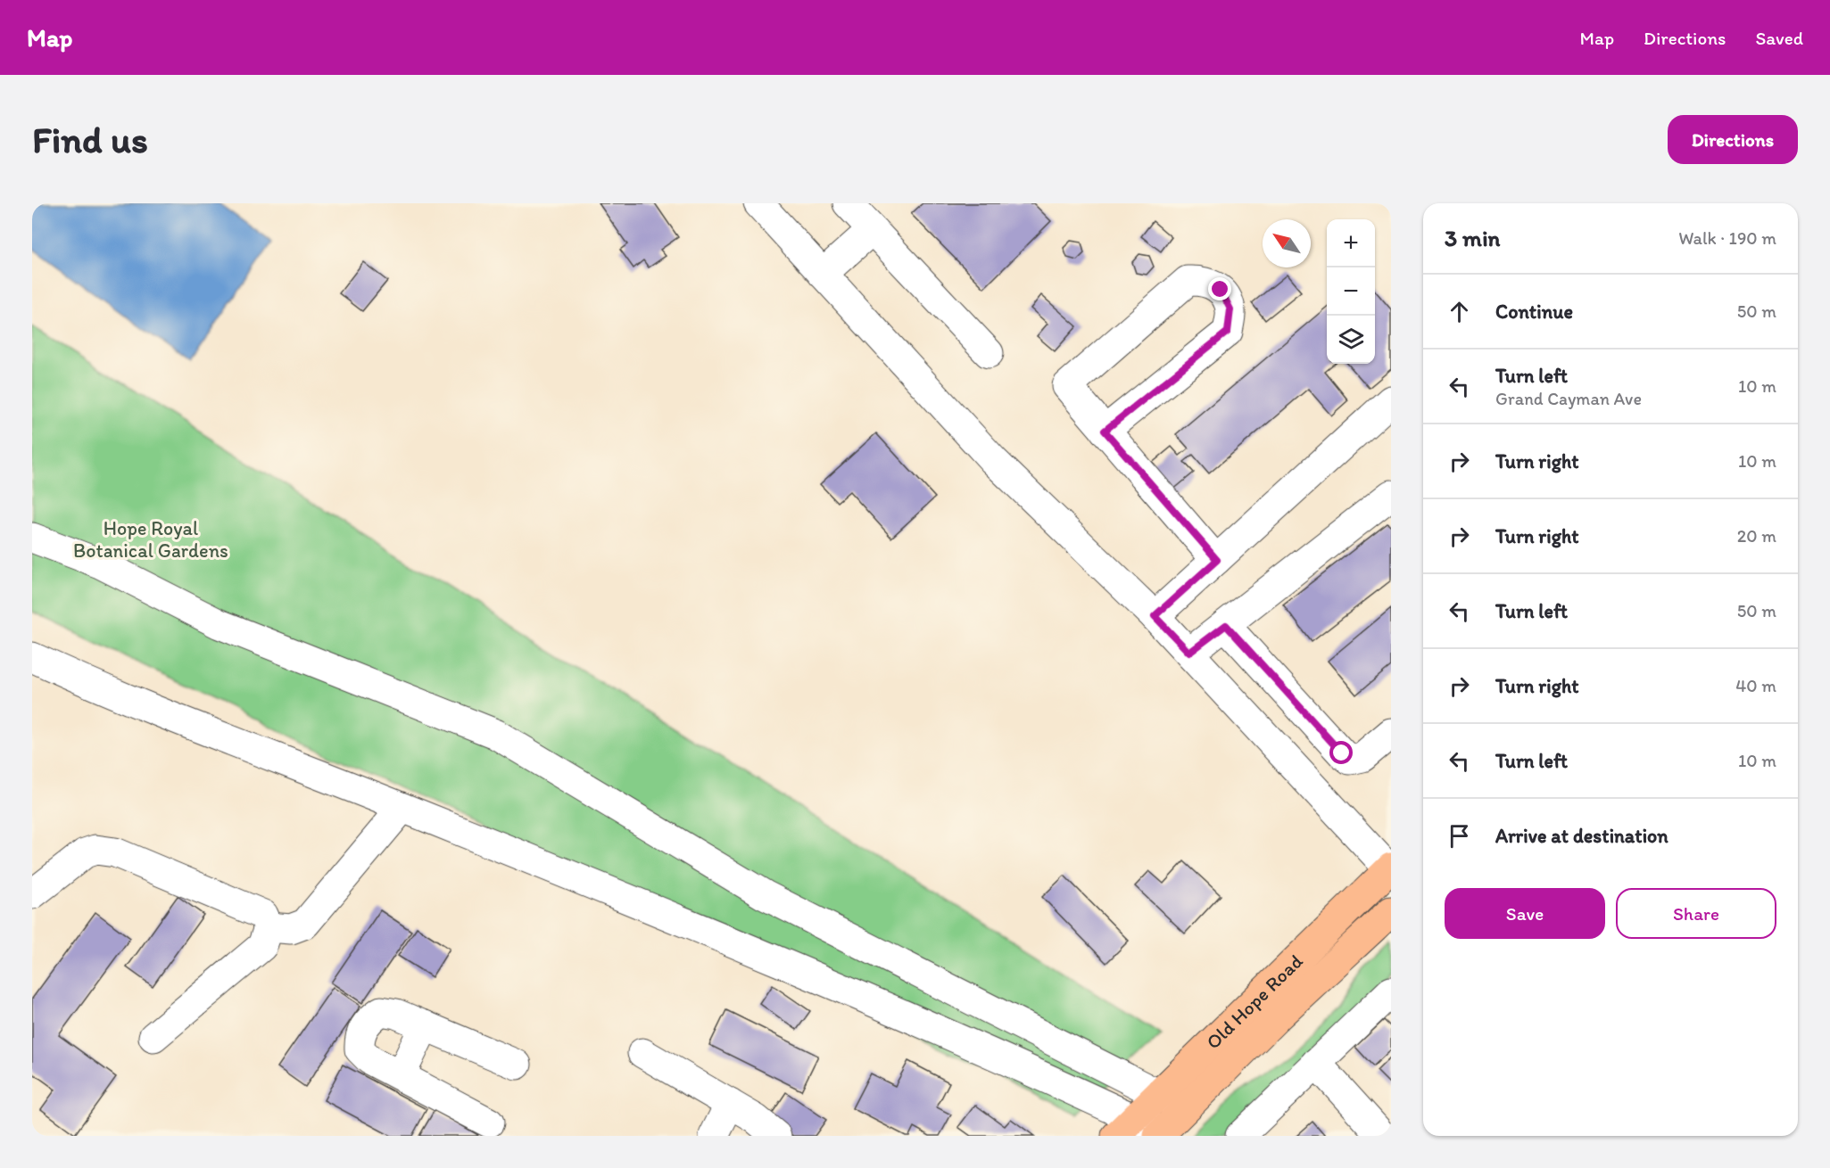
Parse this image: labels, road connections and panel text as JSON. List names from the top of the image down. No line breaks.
{"streets":{"main road":["Old Hope Road"]},"parks":["Hope Royal Botanical Gardens"],"north":"top left","page":{"header":"Map","nav":["Map","Directions","Saved"],"buttons":["Directions",["Save","Share"]],"title":"Find us","heading":["3 min","Walk · 190 m"],"map_buttons":["+","−"],"list":[["Continue","50 m"],["Turn left","Grand Cayman Ave","10 m"],["Turn right","10 m"],["Turn right","20 m"],["Turn left","50 m"],["Turn right","40 m"],["Turn left","10 m"],"Arrive at destination"]}}
